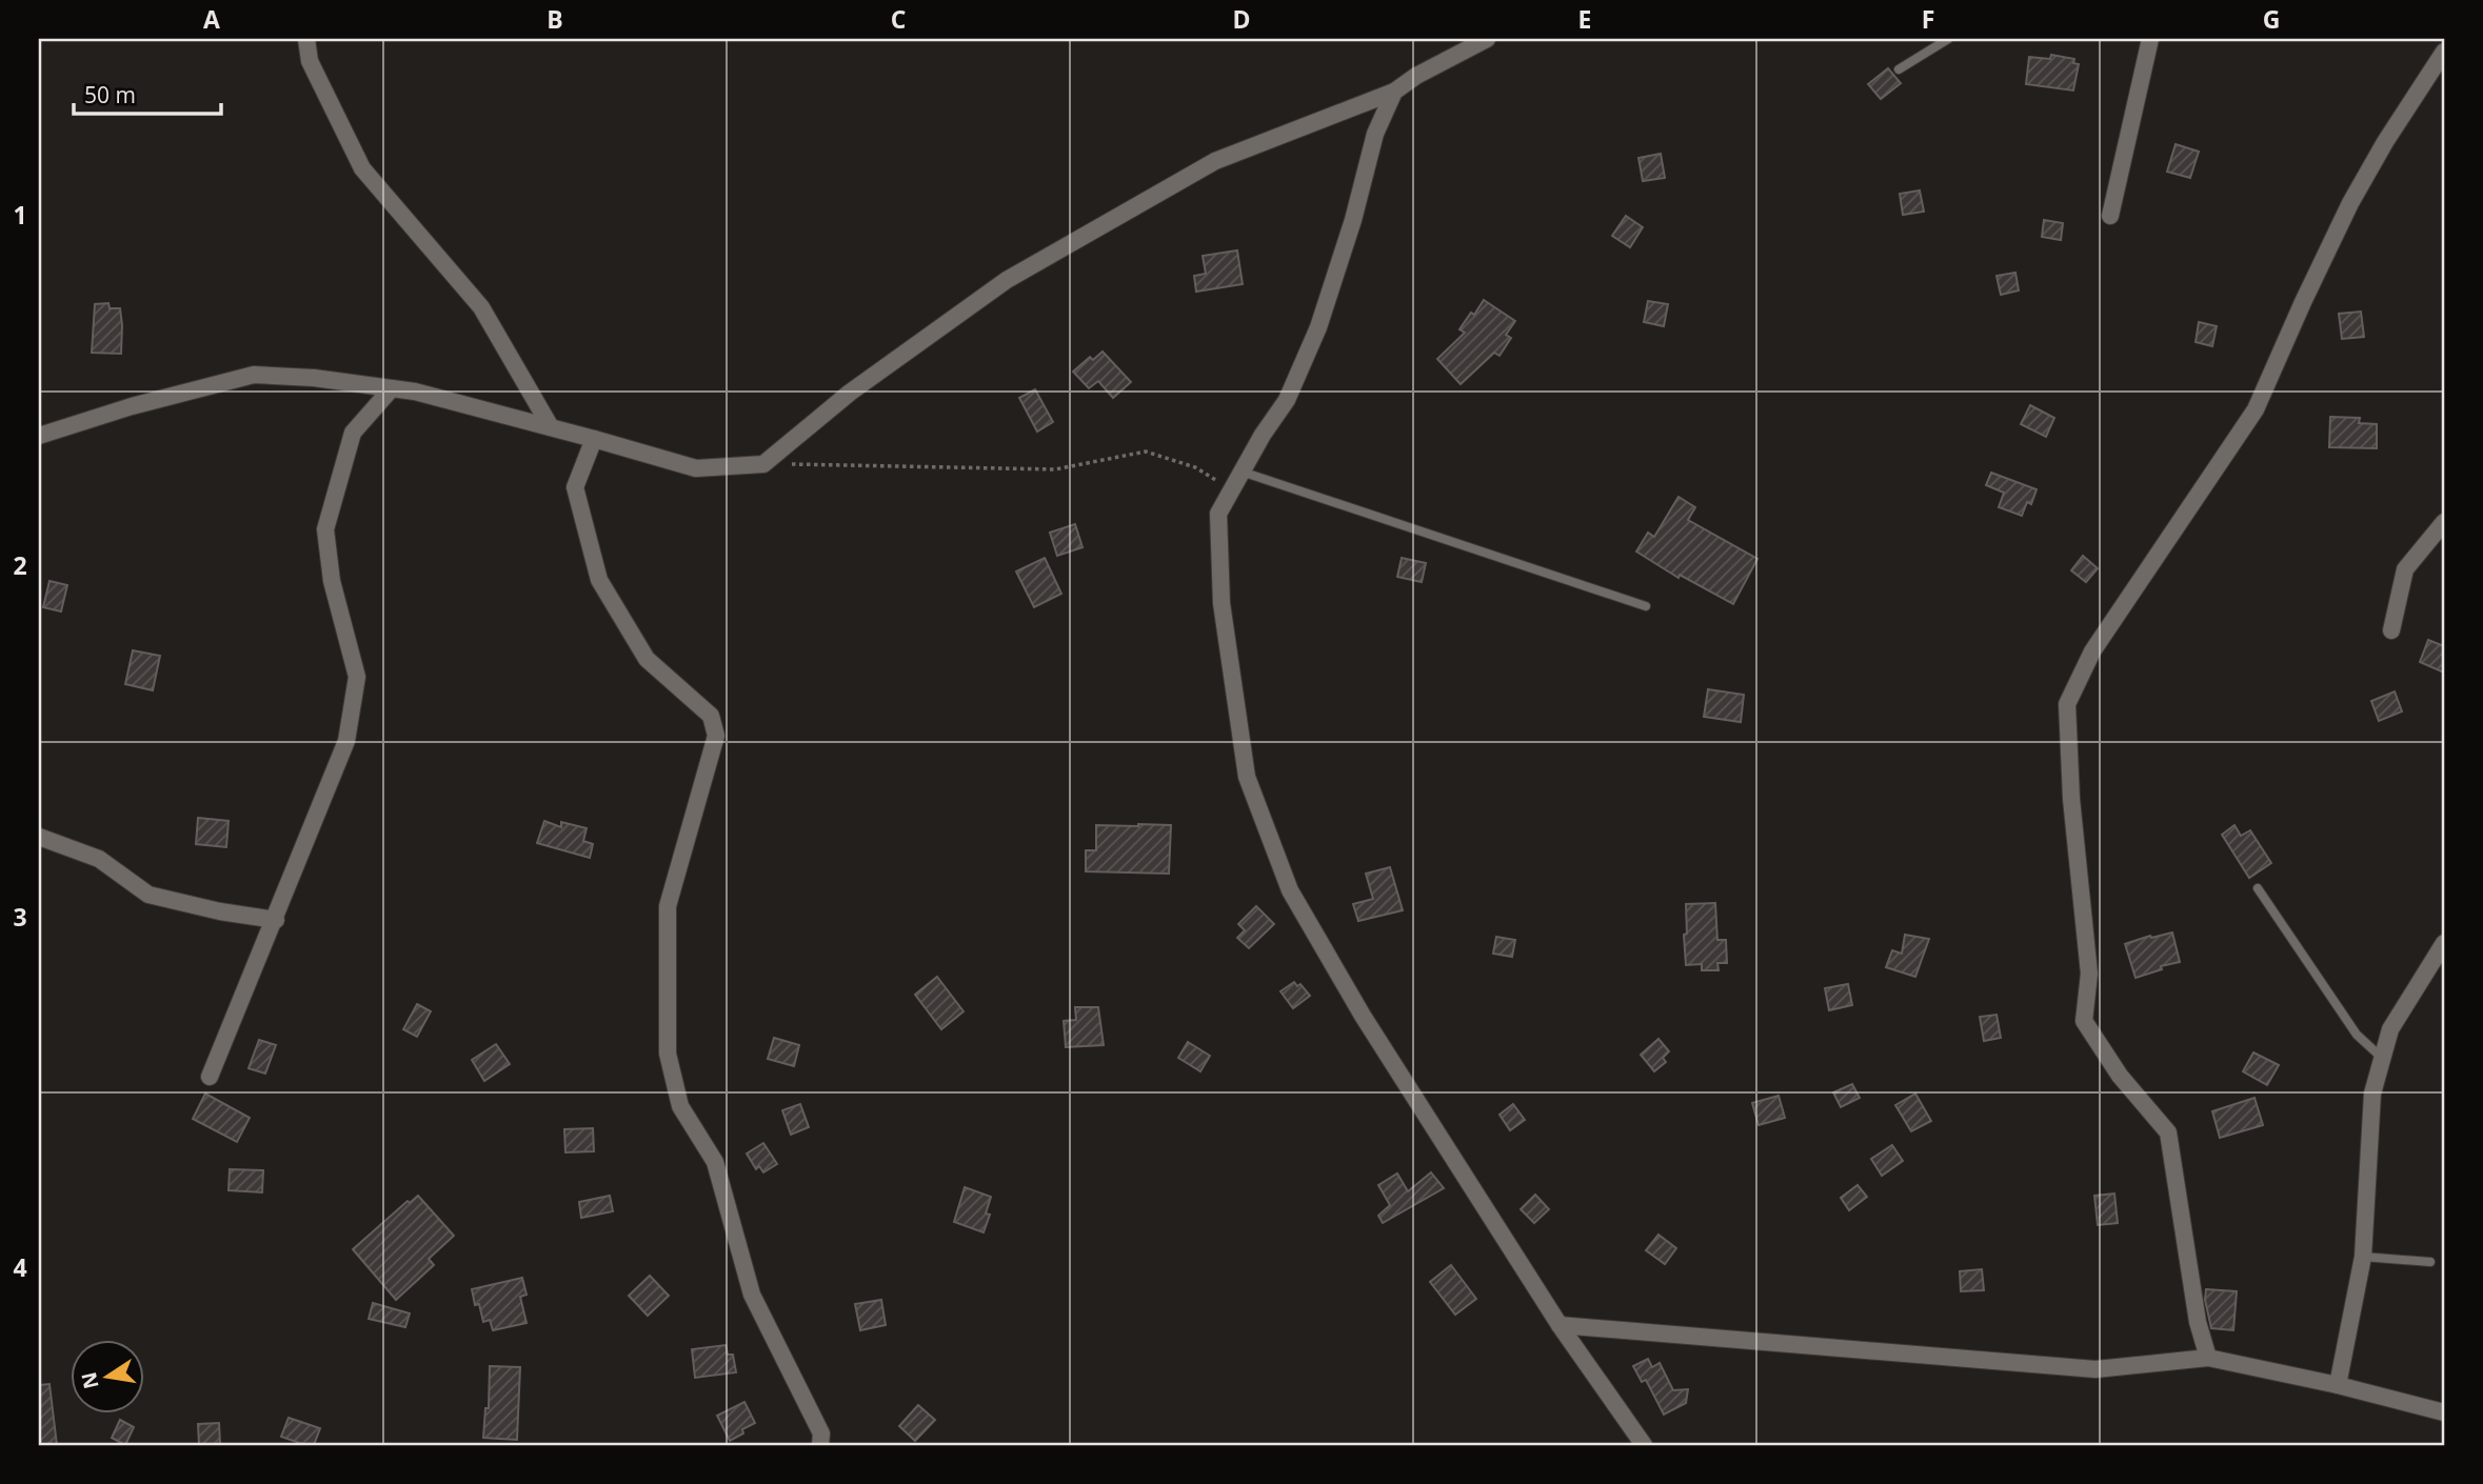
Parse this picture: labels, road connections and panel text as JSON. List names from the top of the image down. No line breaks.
{"scale_bar":"50 m","north":"left","grid":{"columns":["A","B","C","D","E","F","G"],"rows":["1","2","3","4"]}}
